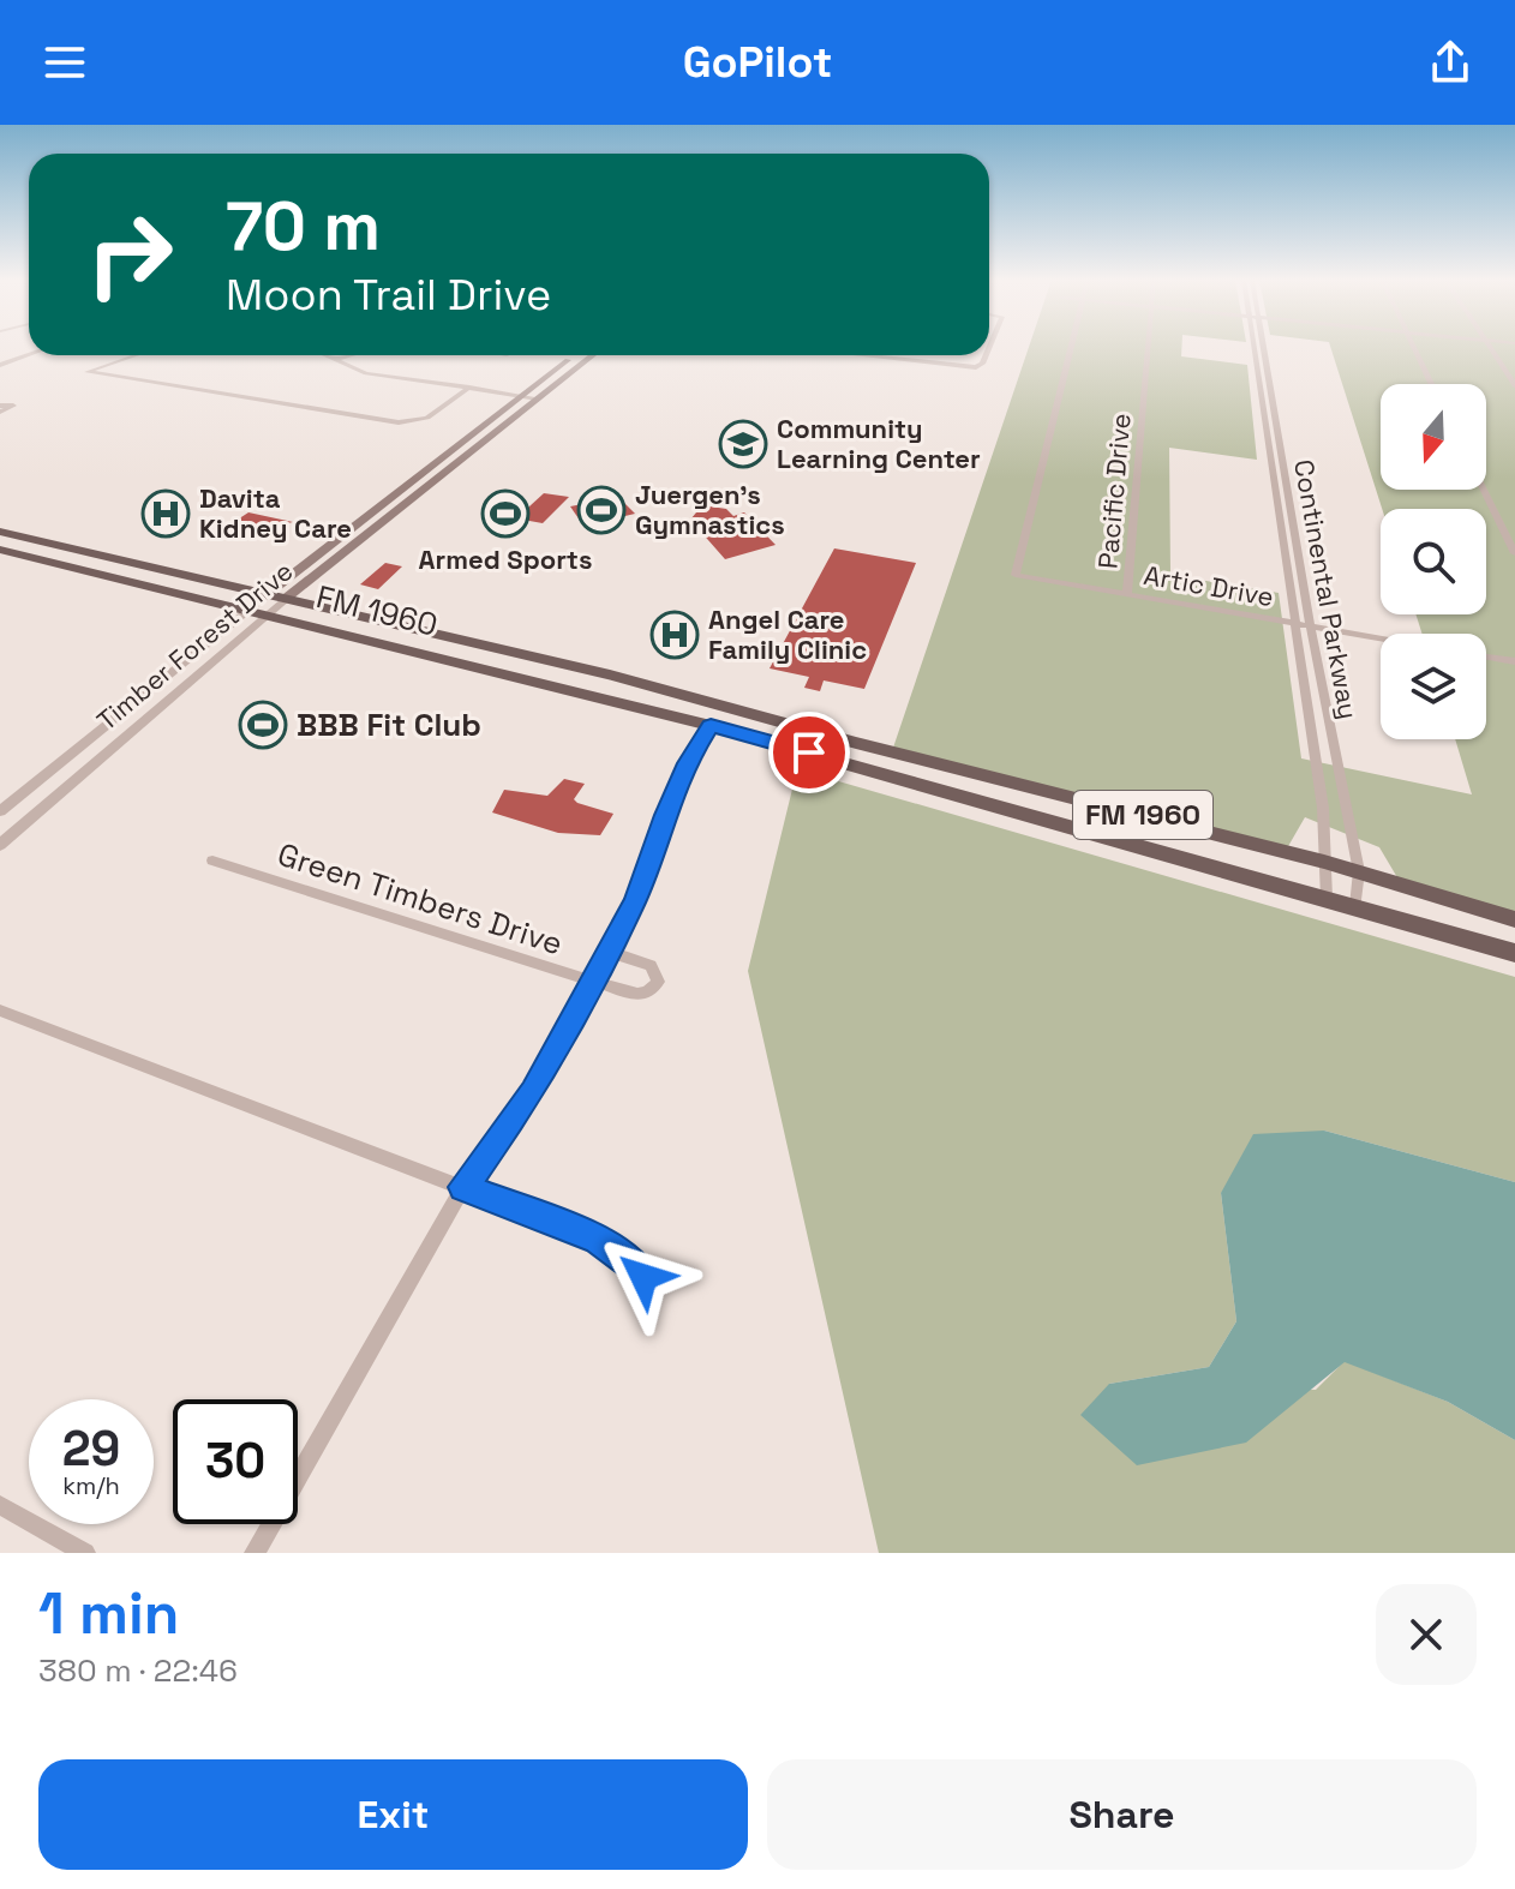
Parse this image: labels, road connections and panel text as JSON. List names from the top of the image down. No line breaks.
{"streets":{"main road":["FM 1960","Timber Forest Drive"],"street":["Pacific Drive","Artic Drive","Continental Parkway","Green Timbers Drive"]},"crossings":[["Pacific Drive","Artic Drive"],["Artic Drive","Continental Parkway"],["Continental Parkway","FM 1960"],["FM 1960","Timber Forest Drive"]],"places":{"school or university":["Community Learning Center"],"sports":["Juergen's Gymnastics","Armed Sports","BBB Fit Club"],"hospital":["Davita Kidney Care","Angel Care Family Clinic"]},"north":"bottom","page":{"header":"GoPilot","turn":["70 m","Moon Trail Drive"],"speed":"29 km/h","limit":"30","heading":["1 min","380 m · 22:46"],"buttons":["Exit","Share"]}}
